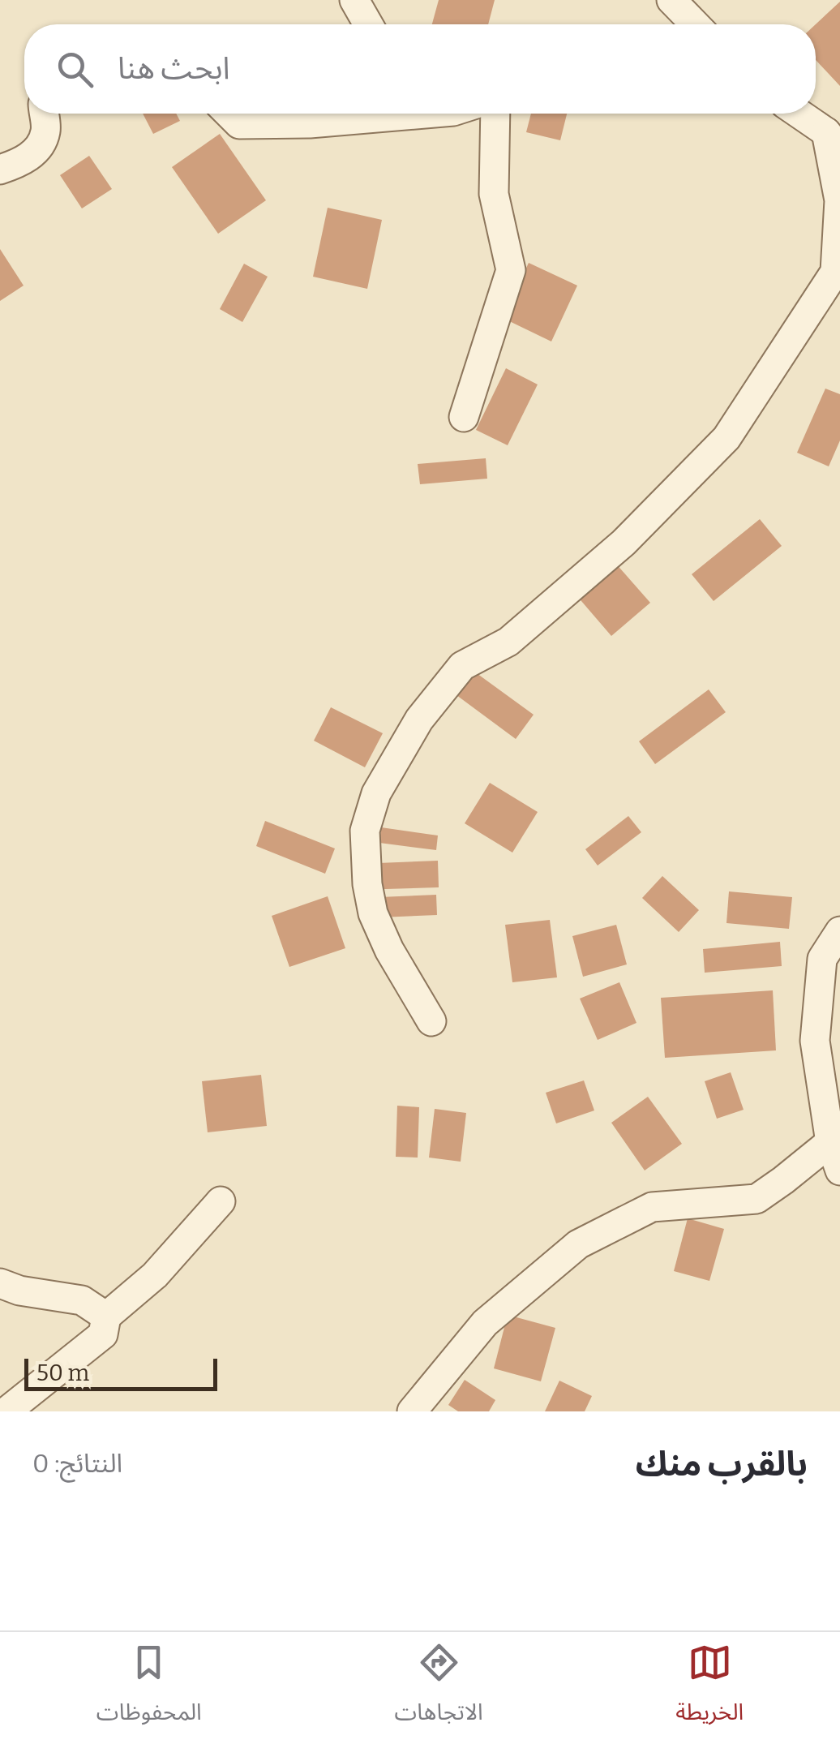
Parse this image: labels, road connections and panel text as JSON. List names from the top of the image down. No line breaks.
{"scale_bar":"50 m","page":{"search":"ابحث هنا","scale":"50 m","heading":["بالقرب منك","النتائج: 0"],"nav":["الخريطة","الاتجاهات","المحفوظات"]}}
